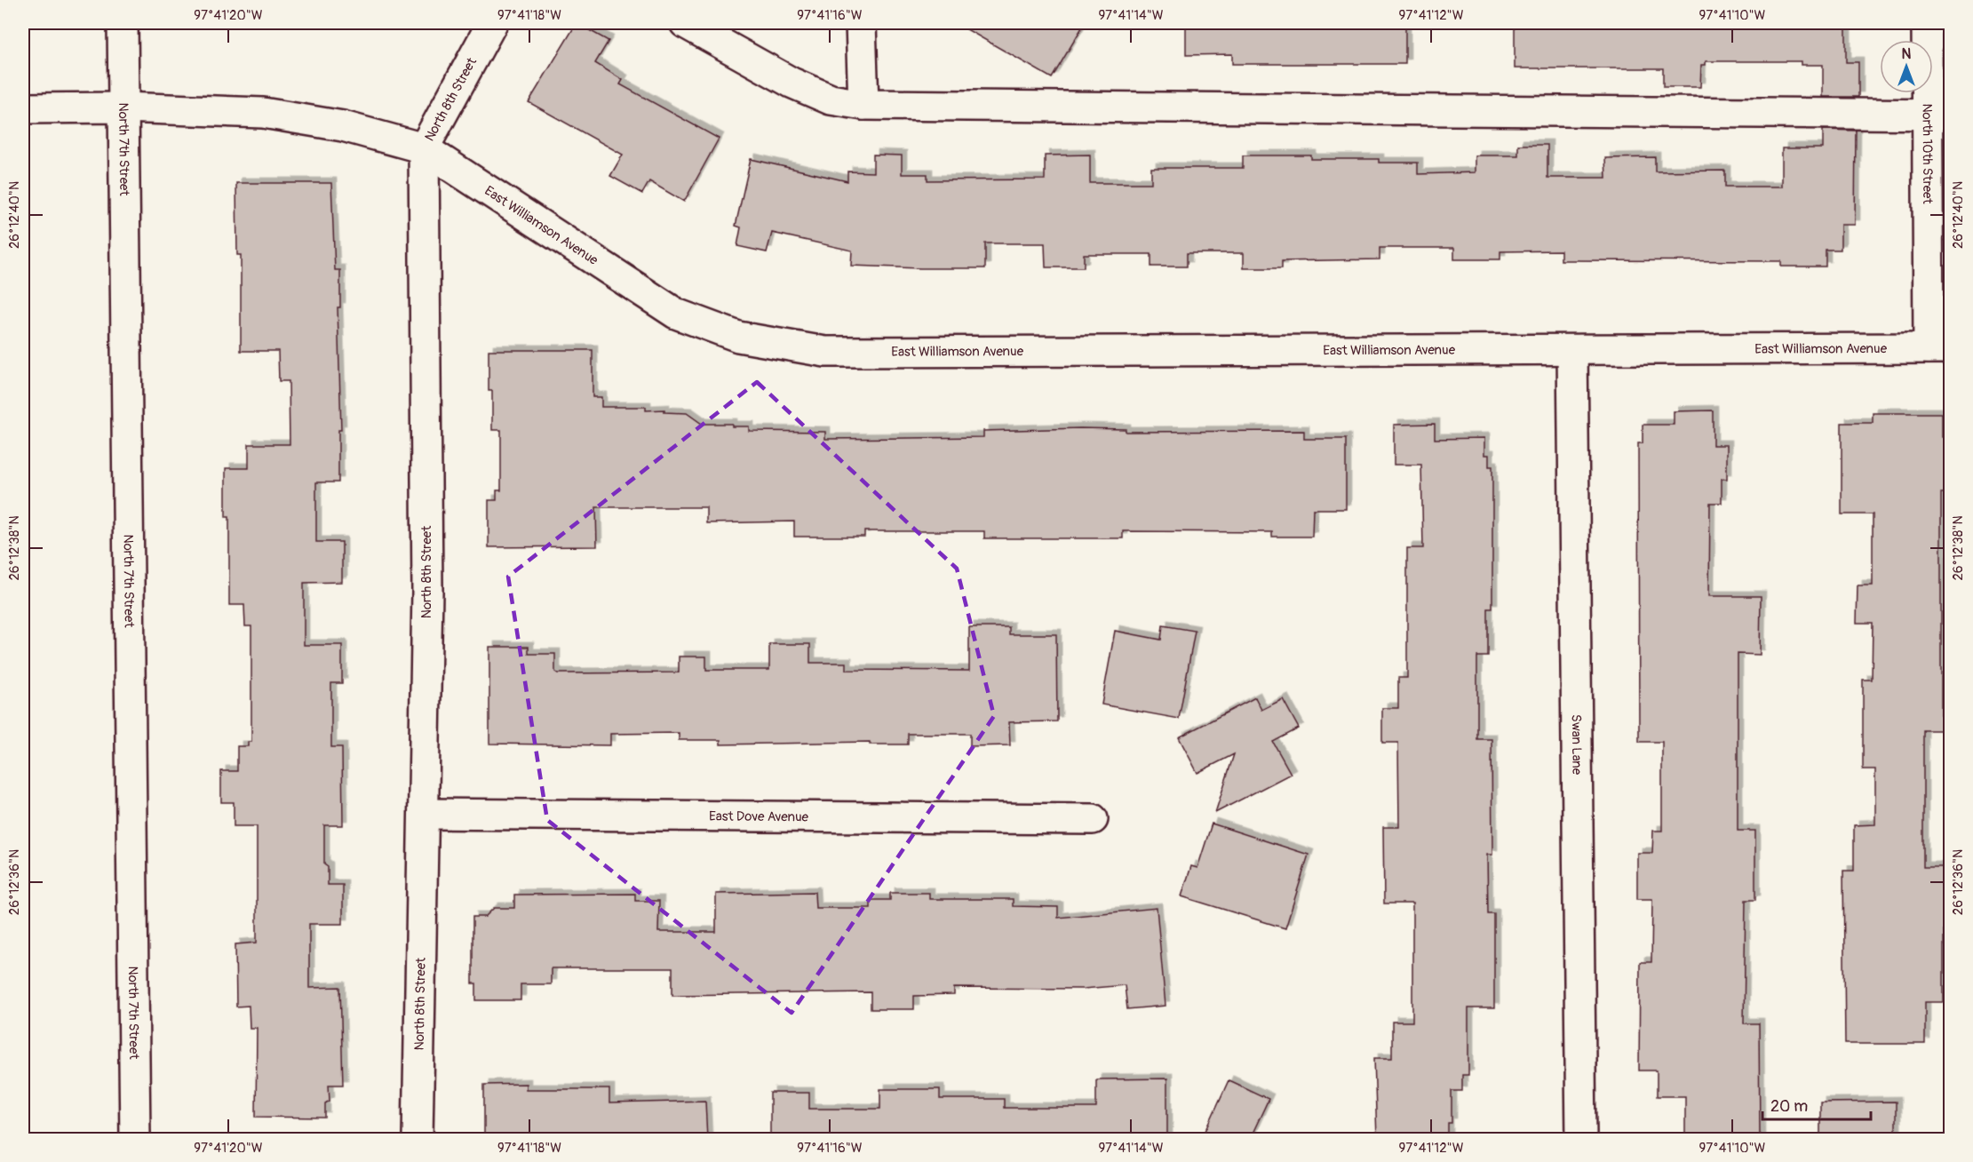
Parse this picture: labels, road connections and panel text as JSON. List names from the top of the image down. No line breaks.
{"streets":{"street":["North 8th Street","North 7th Street","North 10th Street","East Williamson Avenue","Swan Lane","East Dove Avenue"]},"crossings":[["North 8th Street","East Williamson Avenue"],["North 8th Street","East Dove Avenue"],["North 7th Street","East Williamson Avenue"],["North 10th Street","East Williamson Avenue"],["East Williamson Avenue","Swan Lane"]],"scale_bar":"20 m","north":"top","coordinates":["97°41'20\"W","97°41'18\"W","97°41'16\"W","97°41'14\"W","97°41'12\"W","97°41'10\"W","26°12'40\"N","26°12'38\"N","26°12'36\"N"]}
